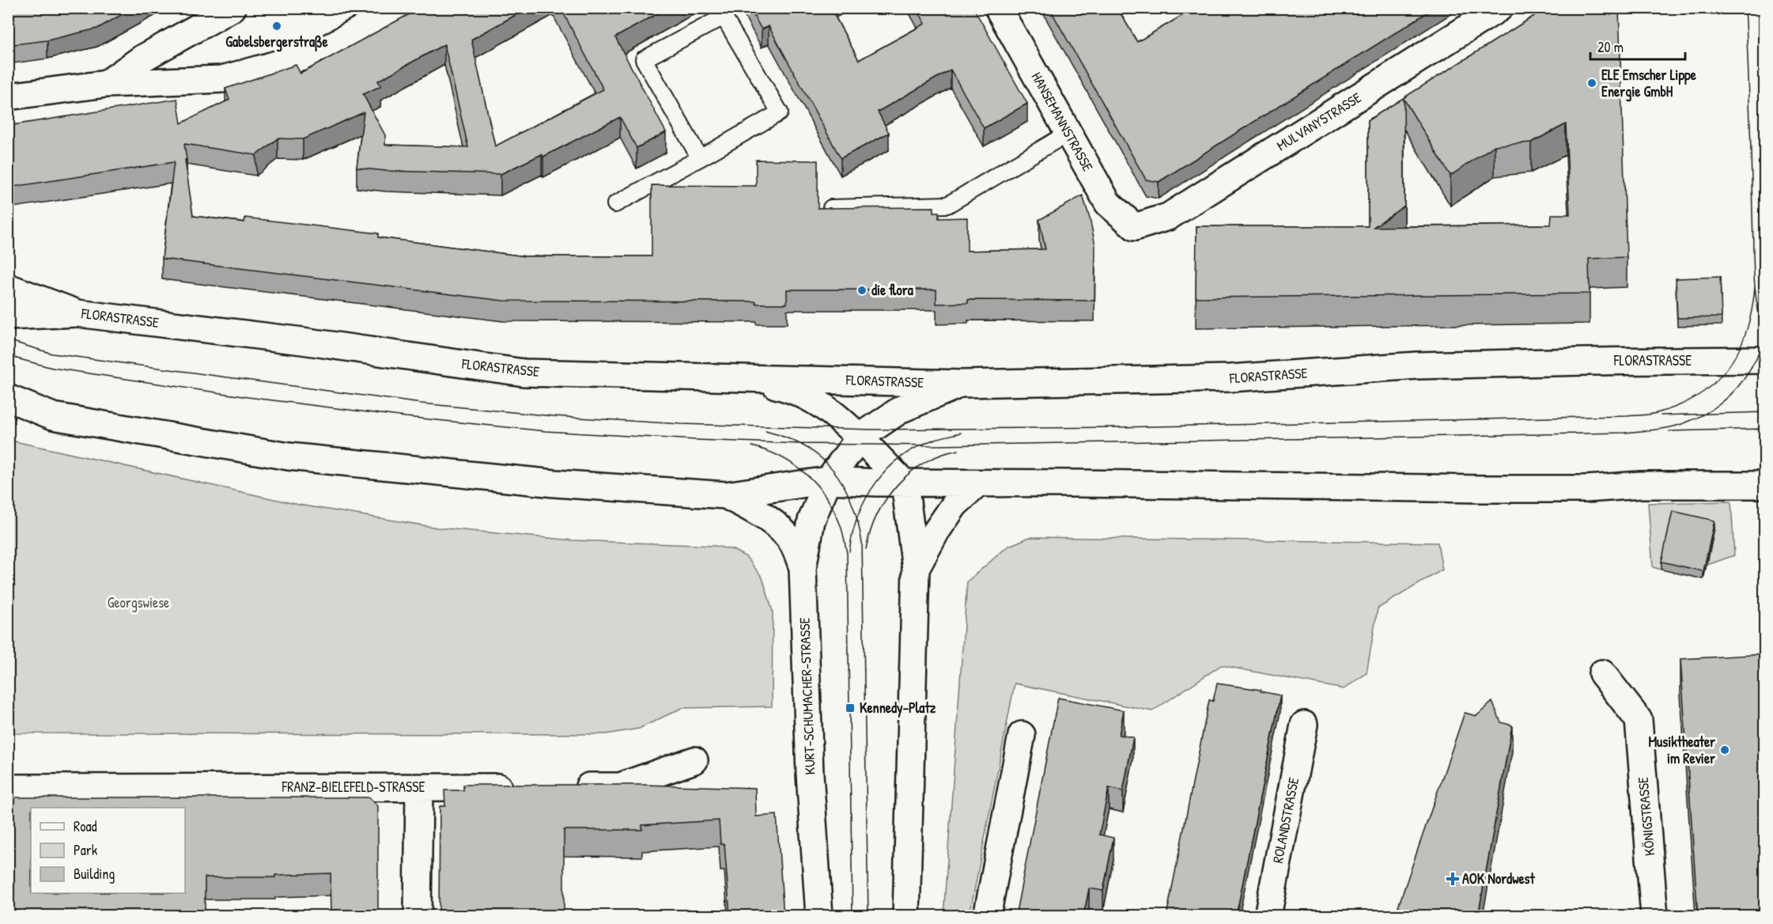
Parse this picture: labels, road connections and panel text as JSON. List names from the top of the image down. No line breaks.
{"streets":{"main road":["HANSEMANNSTRASSE","MULVANYSTRASSE","FLORASTRASSE","KURT-SCHUMACHER-STRASSE","FRANZ-BIELEFELD-STRASSE","KÖNIGSTRASSE","ROLANDSTRASSE"]},"crossings":[["HANSEMANNSTRASSE","MULVANYSTRASSE"]],"parks":["Georgswiese"],"places":{"other":["Gabelsbergerstraße","ELE Emscher Lippe Energie GmbH","die flora","Musiktheater im Revier"],"transit":["Kennedy-Platz"],"health":["AOK Nordwest"]},"legend":["Road","Park","Building"],"scale_bar":"20 m"}
